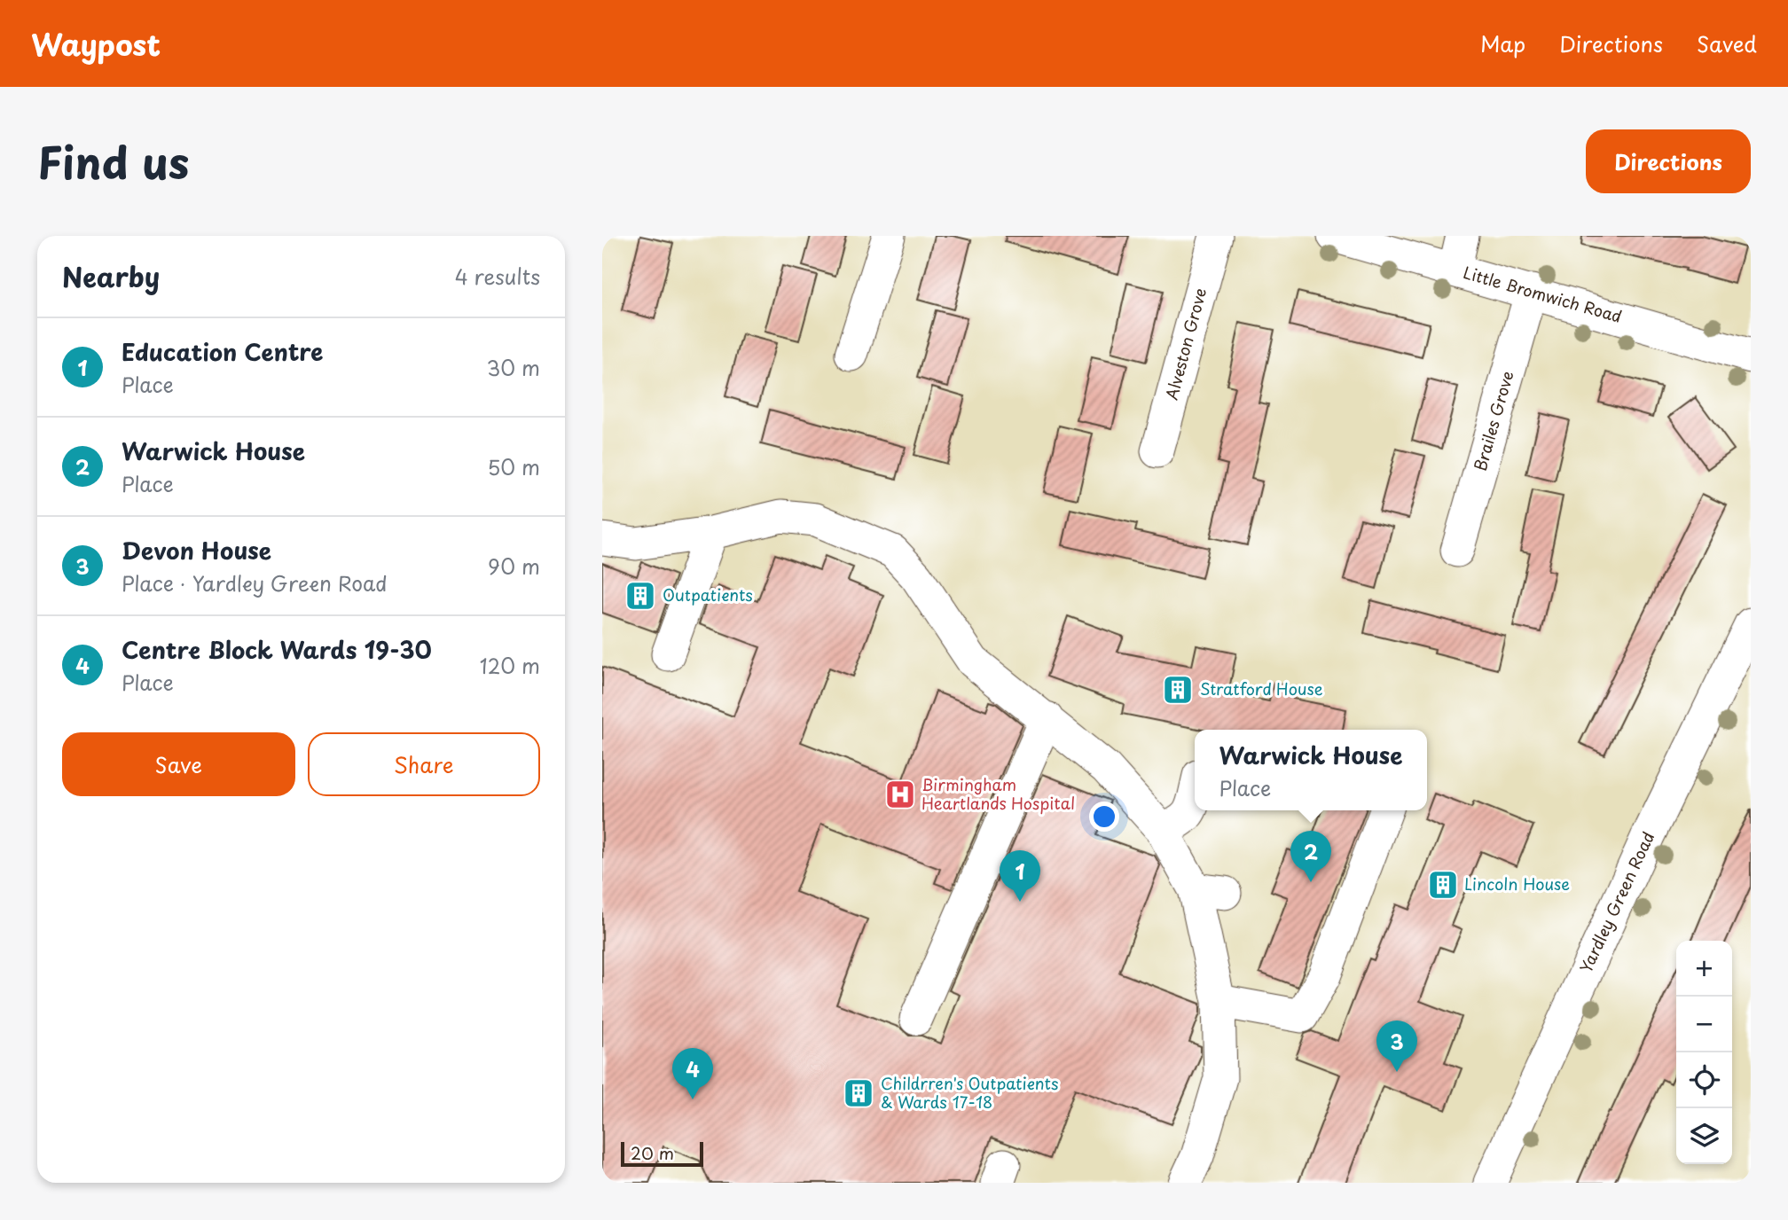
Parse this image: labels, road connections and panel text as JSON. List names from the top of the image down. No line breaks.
{"streets":{"street":["Little Bromwich Road","Alveston Grove","Brailes Grove","Yardley Green Road"]},"crossings":[["Little Bromwich Road","Brailes Grove"]],"places":{"building":["Outpatients","Stratford House","Lincoln House","Childrren's Outpatients & Wards 17-18"],"hospital":["Birmingham Heartlands Hospital"]},"scale_bar":"20 m","page":{"header":"Waypost","nav":["Map","Directions","Saved"],"title":"Find us","buttons":["Directions",["Save","Share"]],"heading":["Nearby","4 results"],"list":[{"mark":"1","name":"Education Centre","note":"Place","value":"30 m"},{"mark":"2","name":"Warwick House","note":"Place","value":"50 m"},{"mark":"3","name":"Devon House","note":"Place · Yardley Green Road","value":"90 m"},{"mark":"4","name":"Centre Block Wards 19-30","note":"Place","value":"120 m"}],"popup":["Warwick House","Place"],"pins":["2","1","3","4"],"map_buttons":["+","−"],"scale":"20 m"}}
